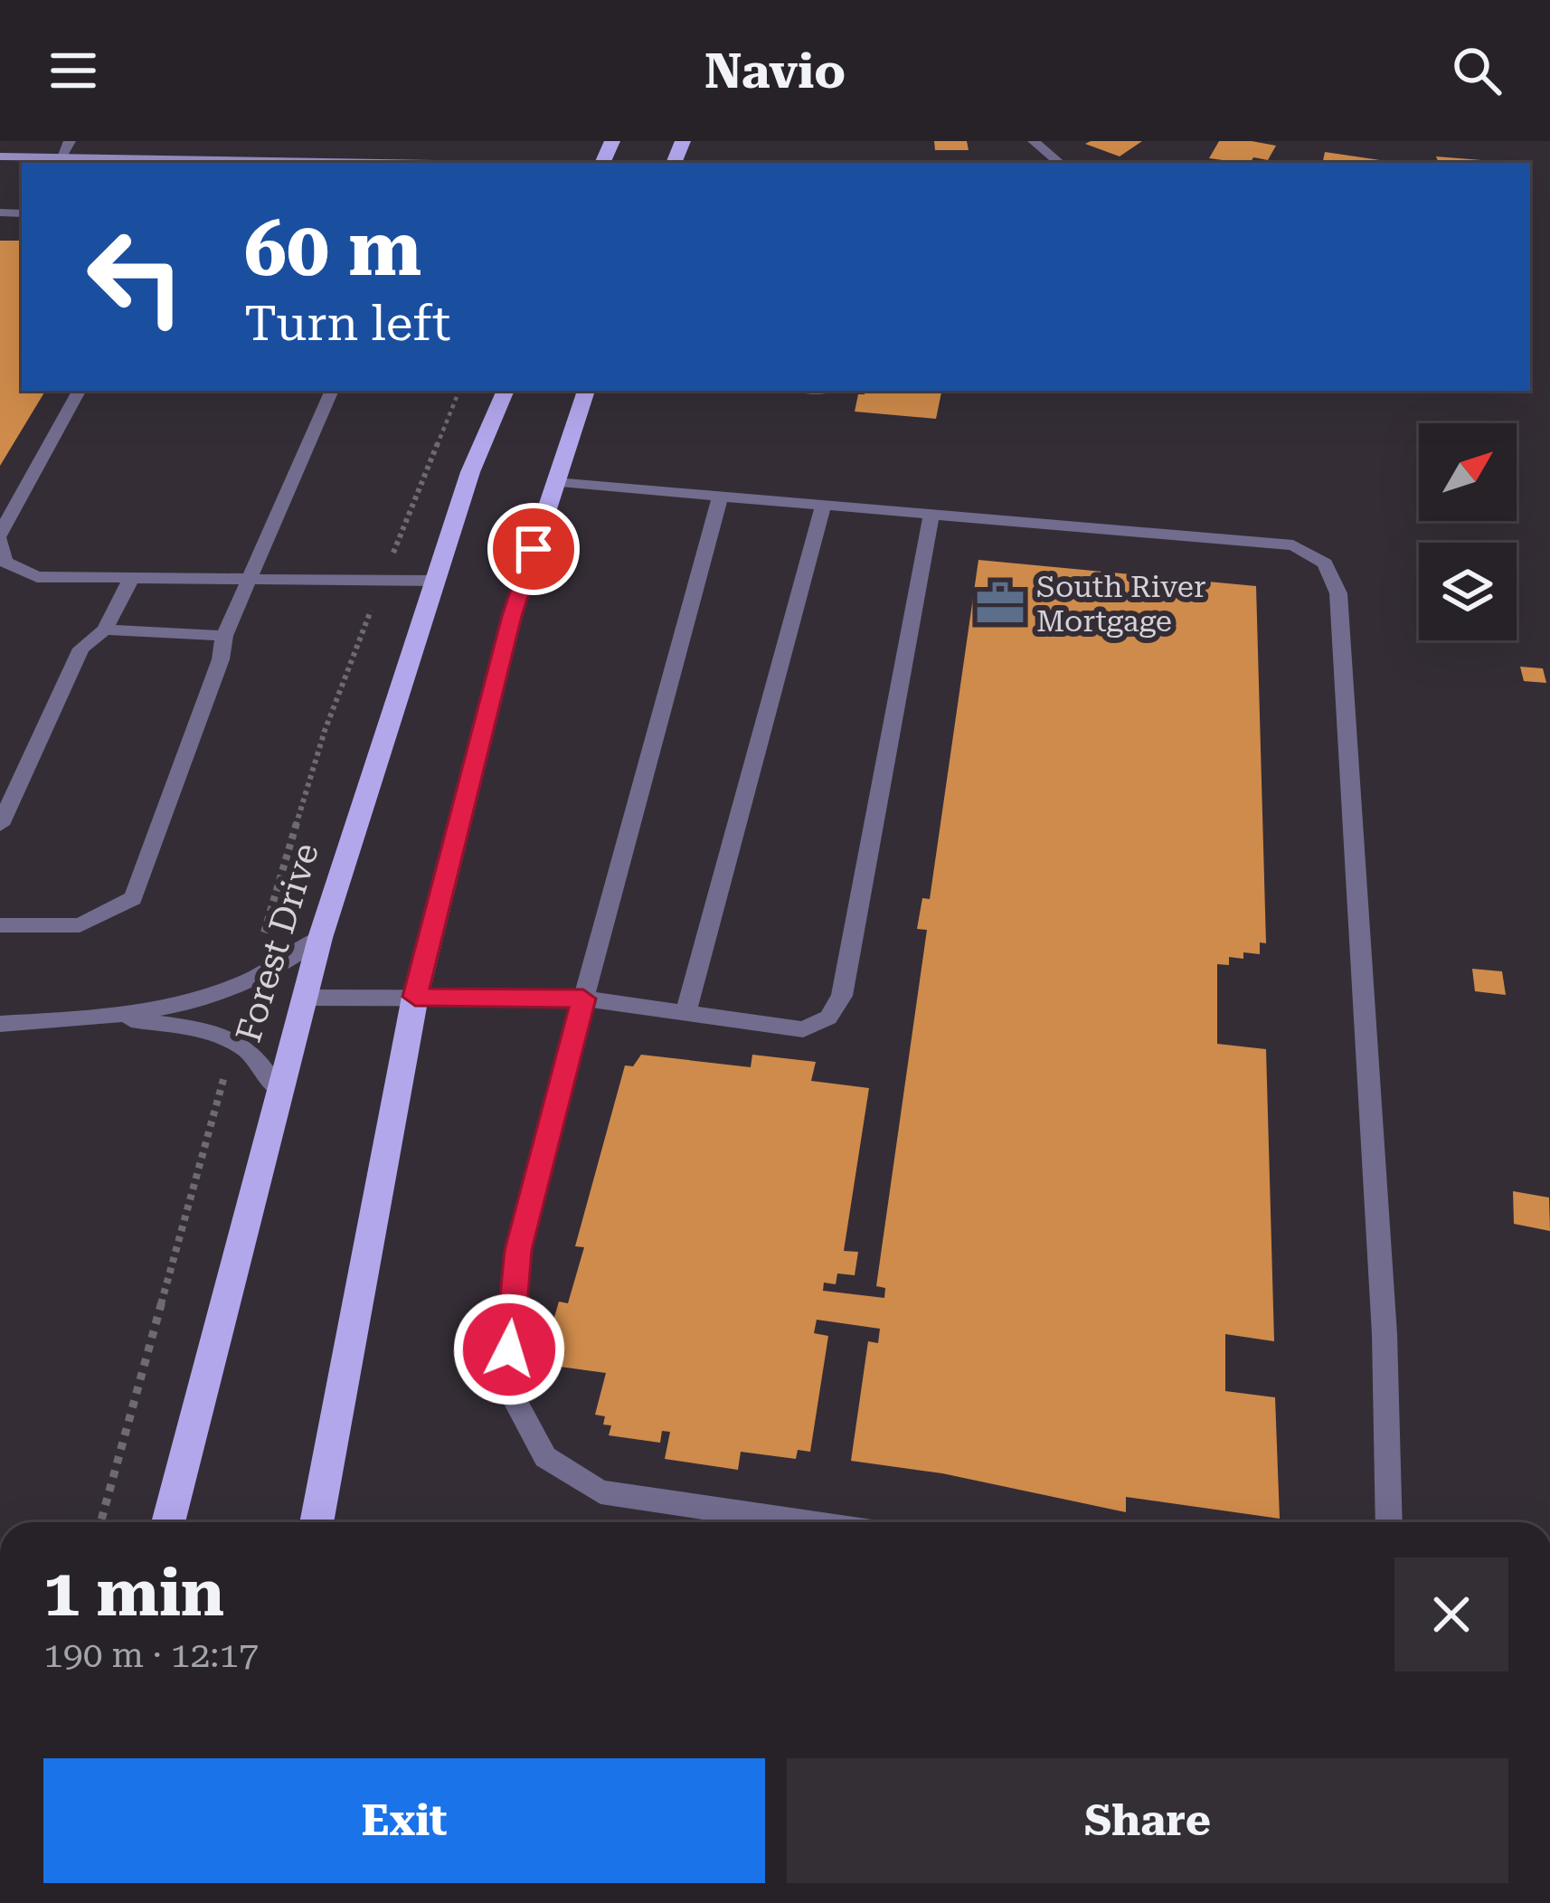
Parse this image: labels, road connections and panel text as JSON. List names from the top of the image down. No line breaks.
{"streets":{"main road":["Forest Drive"]},"places":{"office":["South River Mortgage"]},"north":"top right","page":{"header":"Navio","turn":["60 m","Turn left"],"heading":["1 min","190 m · 12:17"],"buttons":["Exit","Share"]}}
